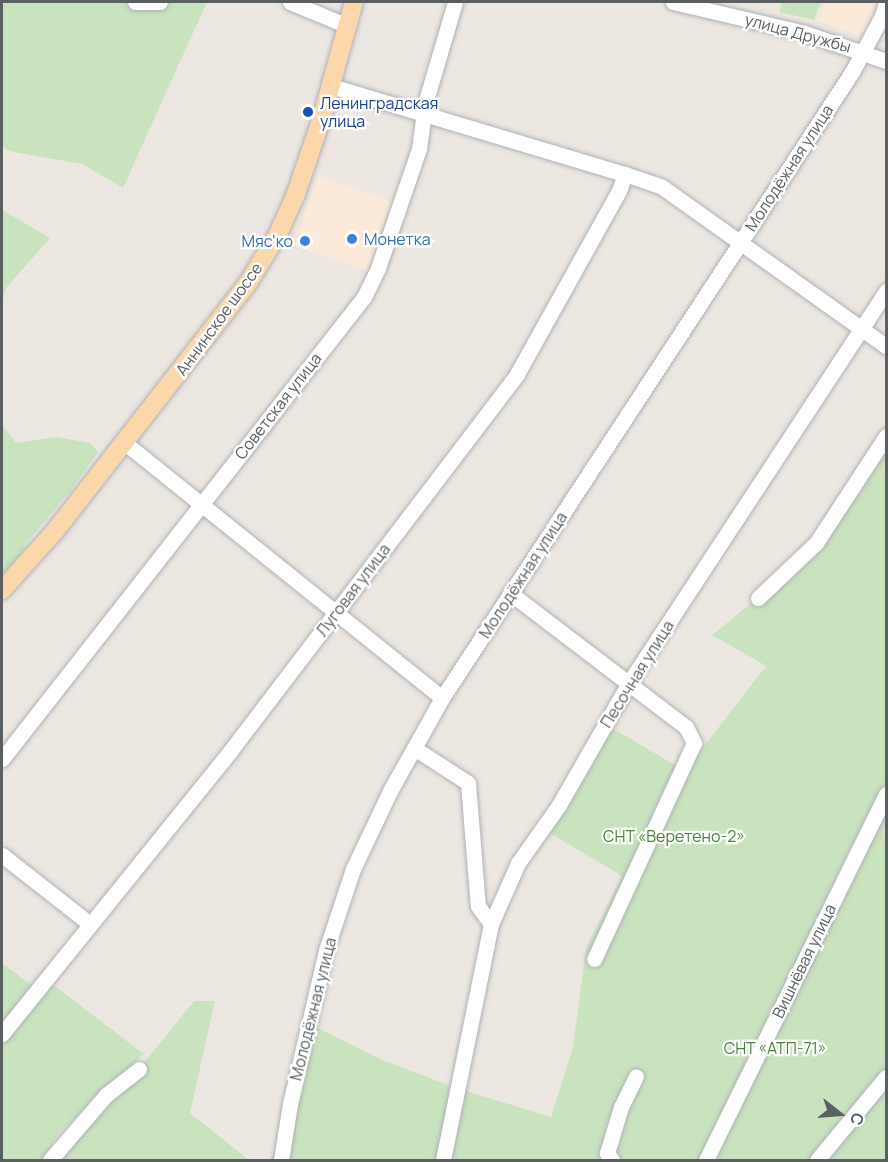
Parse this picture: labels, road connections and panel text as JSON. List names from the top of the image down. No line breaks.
{"streets":{"main road":["Аннинское шоссе"],"street":["улица Дружбы","Молодёжная улица","Советская улица","Луговая улица","Песочная улица","Вишнёвая улица"]},"crossings":[["улица Дружбы","Молодёжная улица"]],"parks":["СНТ «Веретено-2»","СНТ «АТП-71»"],"places":["Ленинградская улица","Монетка","Мяс'ко"],"north":"right"}
